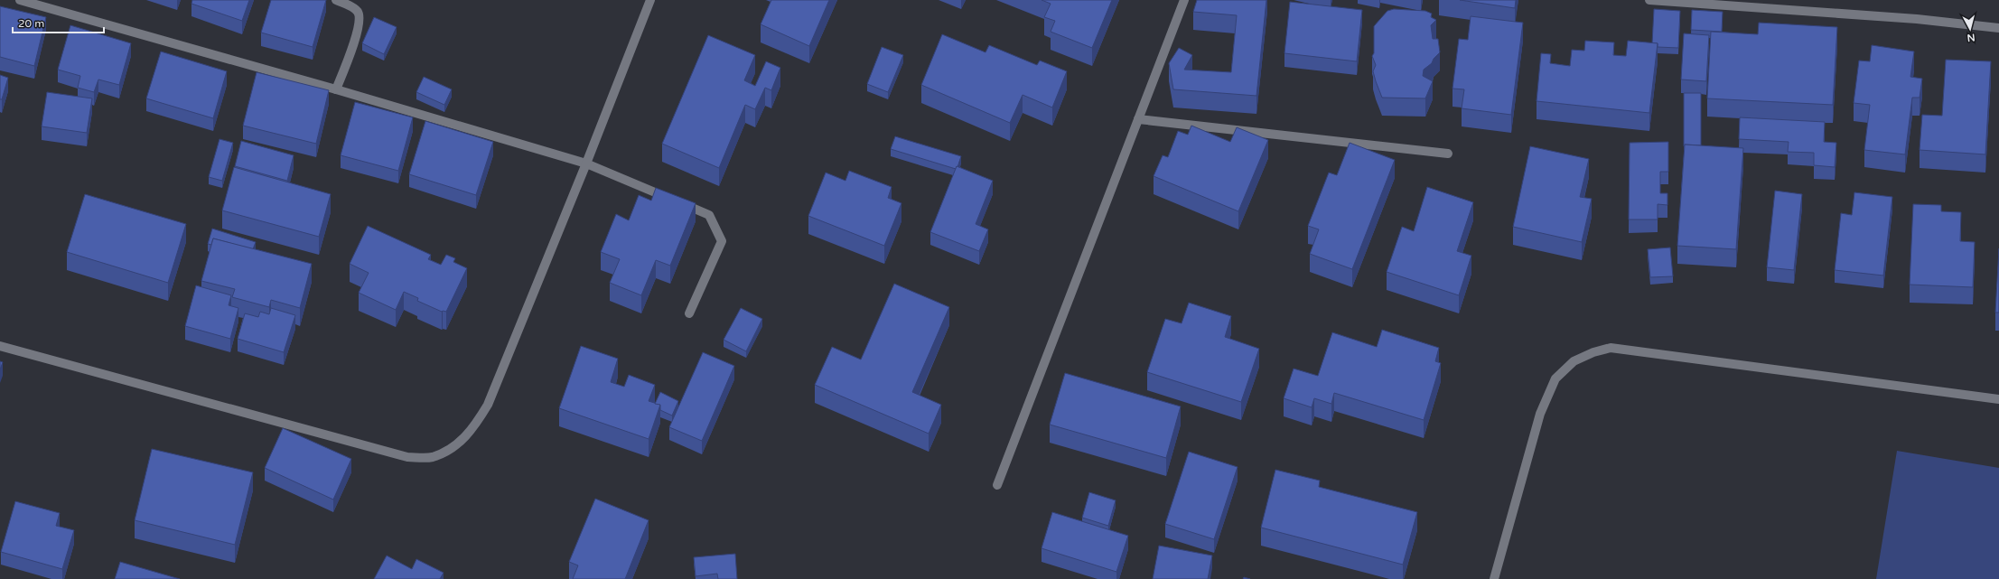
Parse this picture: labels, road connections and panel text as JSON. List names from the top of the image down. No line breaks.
{"scale_bar":"20 m","north":"bottom"}
